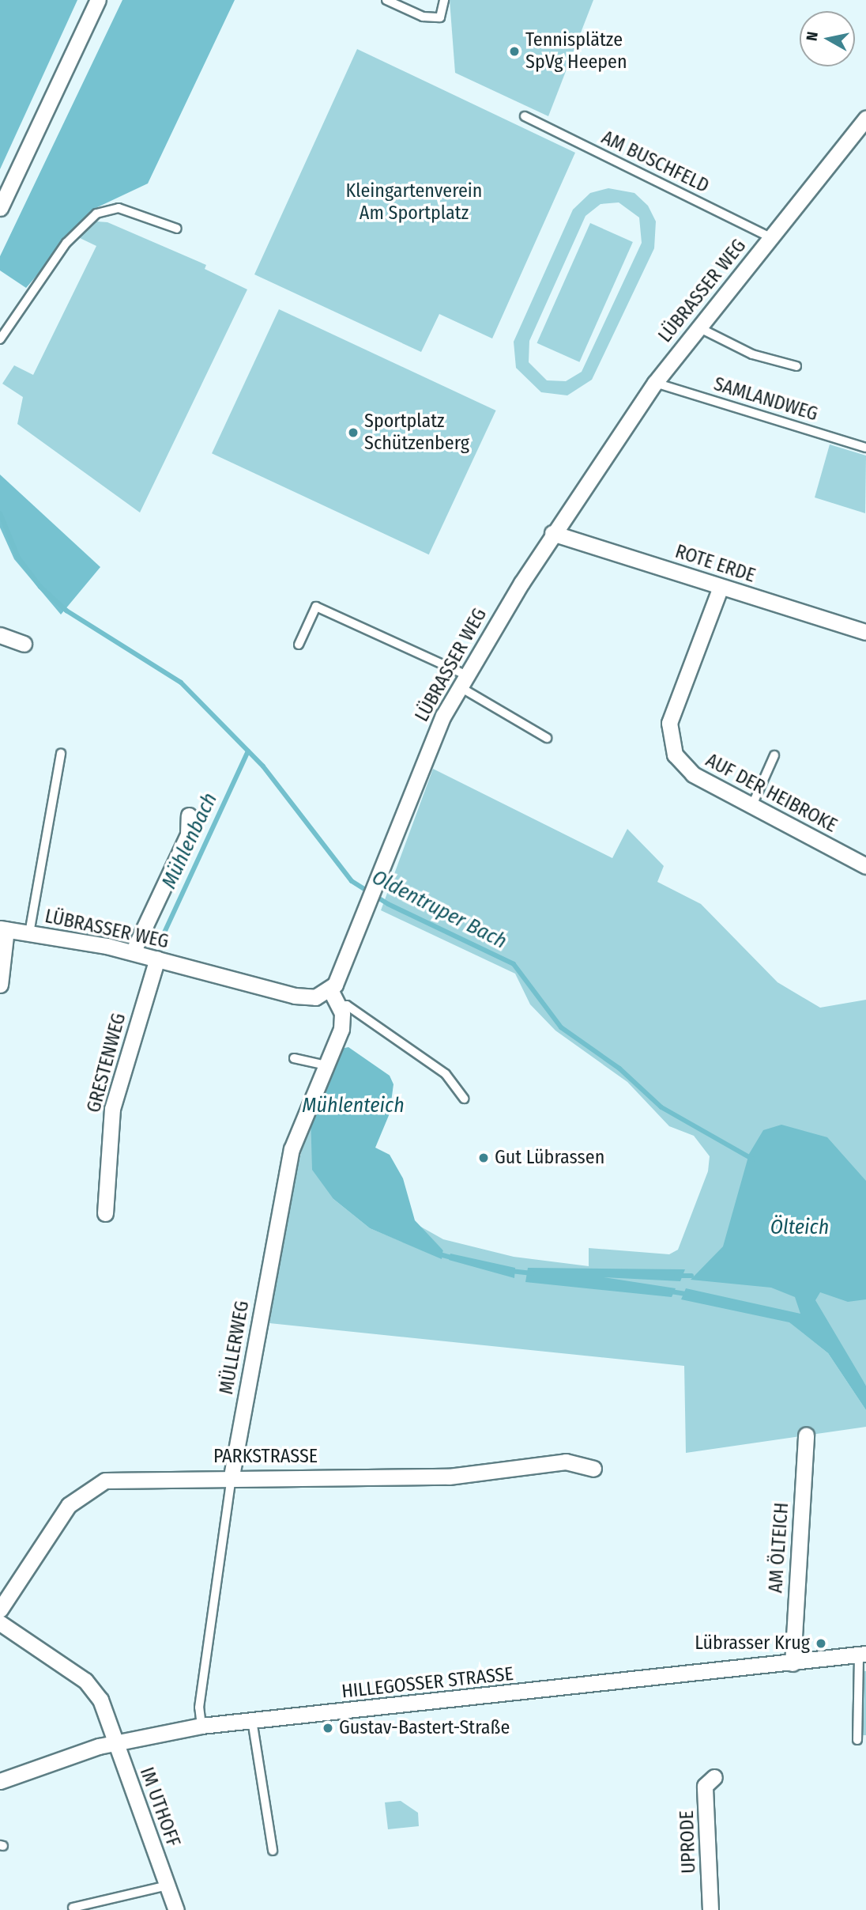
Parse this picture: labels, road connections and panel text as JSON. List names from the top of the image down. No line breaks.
{"streets":{"street":["LÜBRASSER WEG","ROTE ERDE","AUF DER HEIBROKE","GRESTENWEG","MÜLLERWEG","PARKSTRASSE","AM ÖLTEICH","HILLEGOSSER STRASSE","IM UTHOFF","UPRODE"],"lane":["AM BUSCHFELD","SAMLANDWEG"]},"crossings":[["AM BUSCHFELD","LÜBRASSER WEG"],["LÜBRASSER WEG","SAMLANDWEG"],["LÜBRASSER WEG","ROTE ERDE"],["LÜBRASSER WEG","GRESTENWEG"],["ROTE ERDE","AUF DER HEIBROKE"],["MÜLLERWEG","PARKSTRASSE"],["MÜLLERWEG","HILLEGOSSER STRASSE"],["AM ÖLTEICH","HILLEGOSSER STRASSE"],["HILLEGOSSER STRASSE","IM UTHOFF"]],"water":["Mühlenbach","Oldentruper Bach","Mühlenteich","Ölteich"],"parks":["Kleingartenverein Am Sportplatz"],"places":["Tennisplätze SpVg Heepen","Sportplatz Schützenberg","Gut Lübrassen","Lübrasser Krug","Gustav-Bastert-Straße"],"north":"left"}
